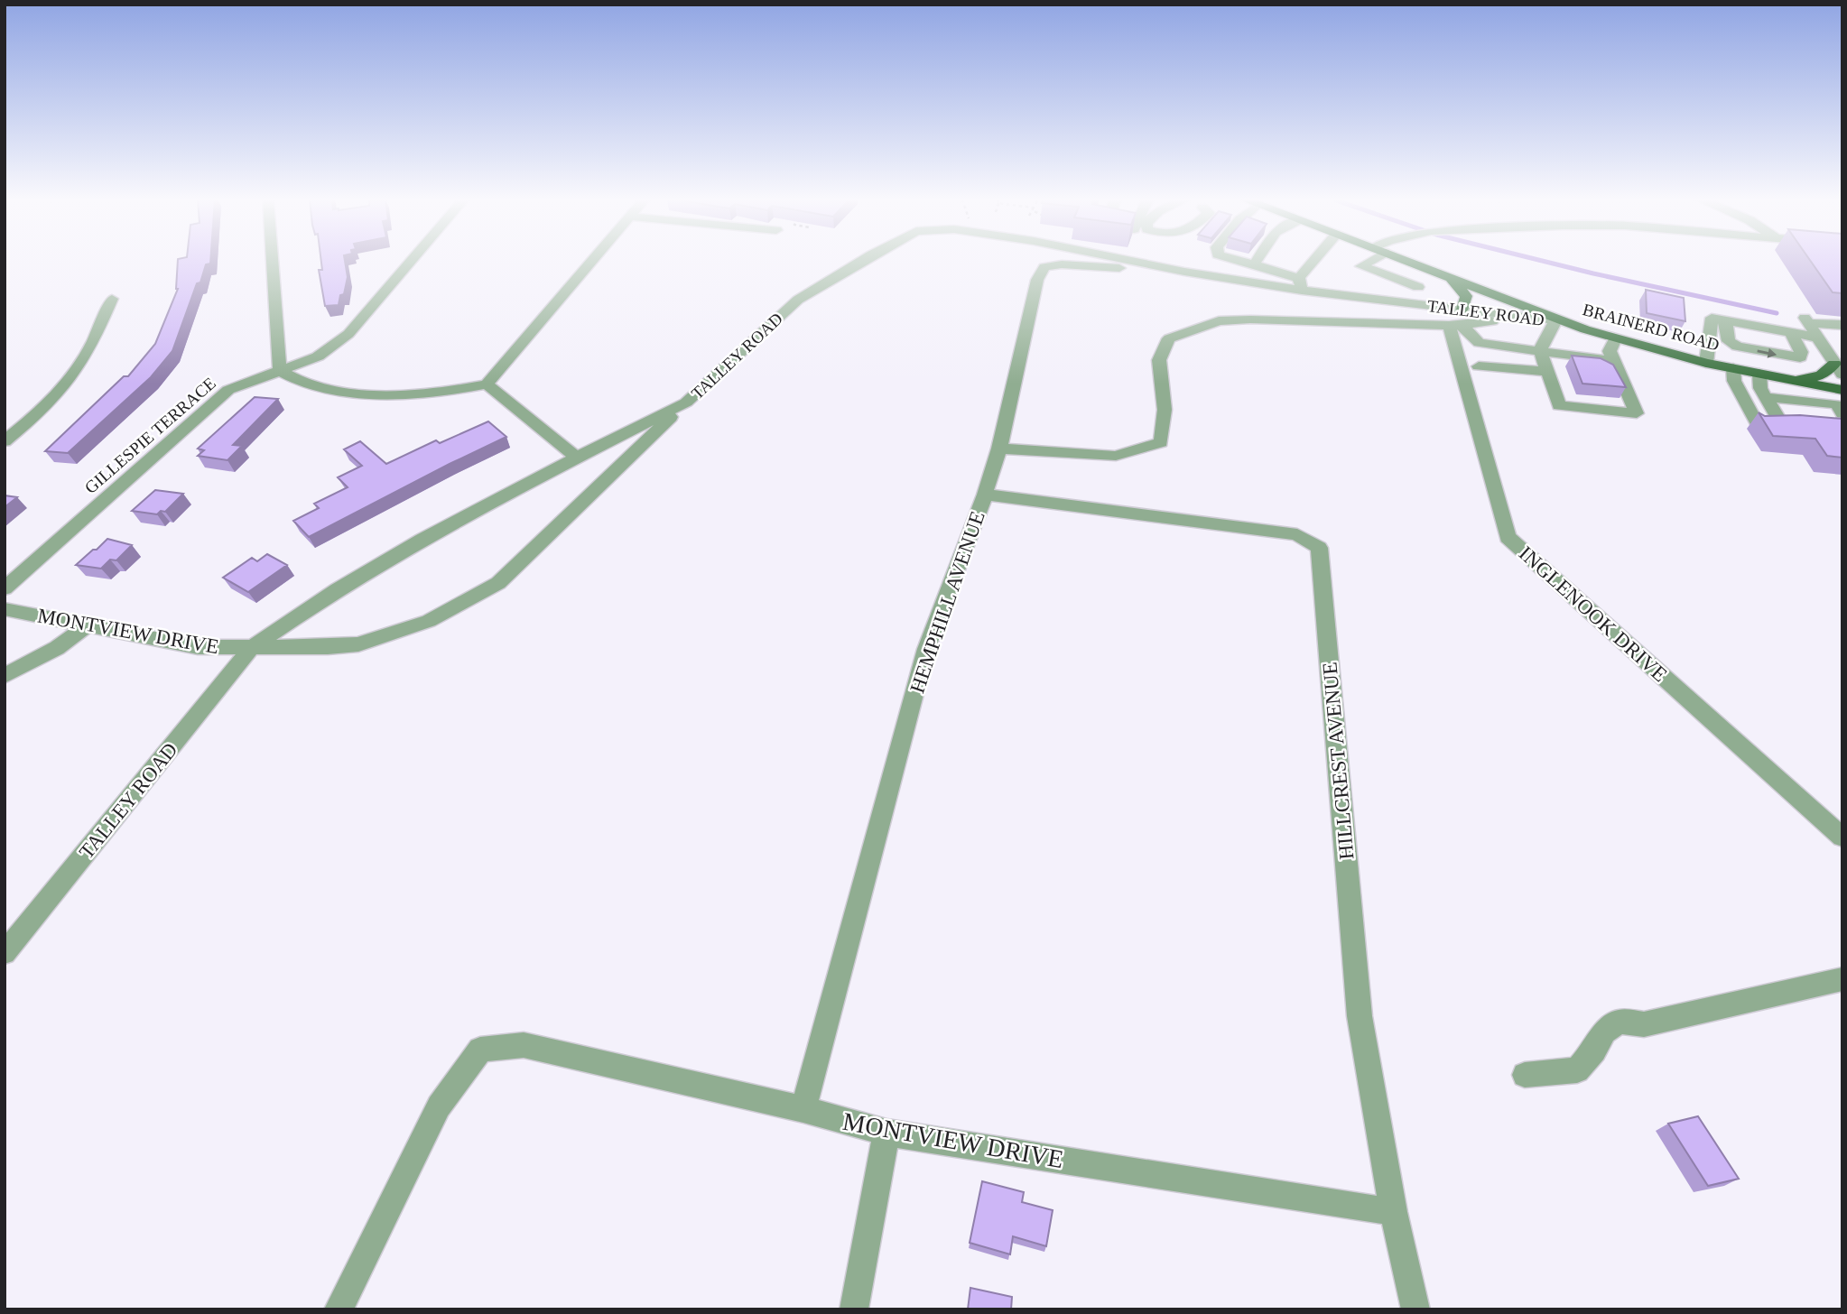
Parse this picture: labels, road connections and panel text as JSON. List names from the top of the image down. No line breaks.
{"streets":{"main road":["BRAINERD ROAD"],"street":["TALLEY ROAD","GILLESPIE TERRACE","HEMPHILL AVENUE","INGLENOOK DRIVE","MONTVIEW DRIVE","HILLCREST AVENUE"]},"crossings":[["TALLEY ROAD","BRAINERD ROAD"],["TALLEY ROAD","HEMPHILL AVENUE"],["TALLEY ROAD","INGLENOOK DRIVE"],["TALLEY ROAD","MONTVIEW DRIVE"],["HEMPHILL AVENUE","MONTVIEW DRIVE"],["HEMPHILL AVENUE","HILLCREST AVENUE"],["MONTVIEW DRIVE","HILLCREST AVENUE"]]}
